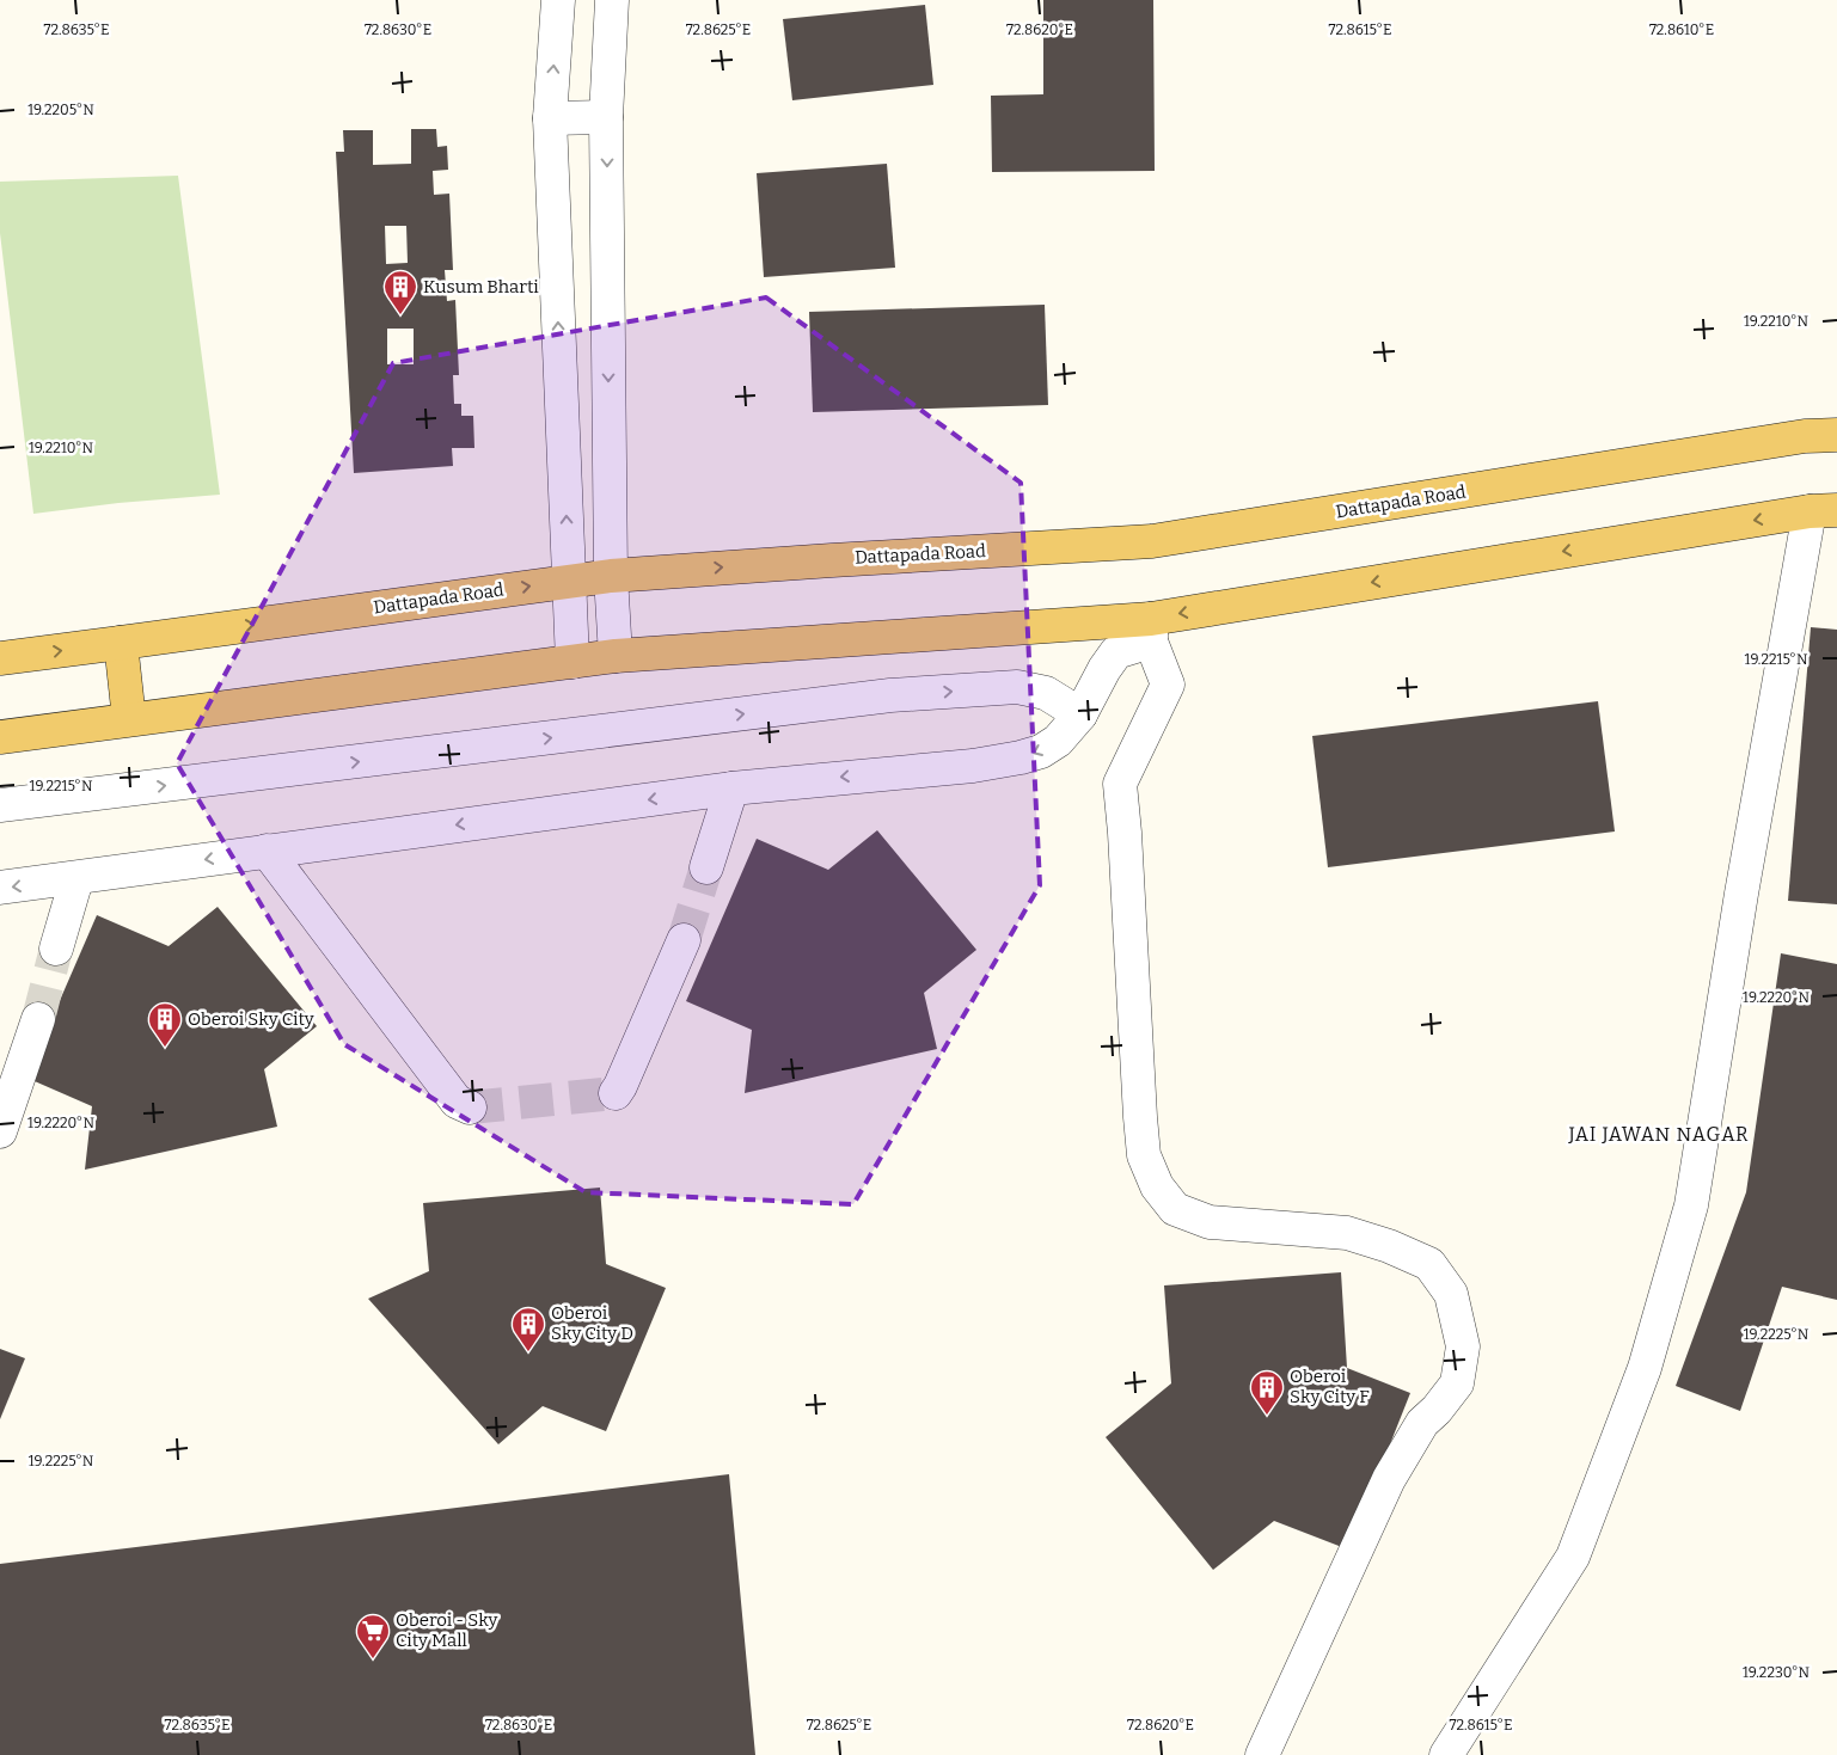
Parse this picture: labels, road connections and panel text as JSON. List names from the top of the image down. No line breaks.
{"streets":{"main road":["Dattapada Road"]},"districts":["JAI JAWAN NAGAR"],"places":{"building":["Kusum Bharti","Oberoi Sky City","Oberoi Sky City D","Oberoi Sky City F"],"supermarket":["Oberoi - Sky City Mall"]},"coordinates":["72.8635°E","72.8630°E","72.8625°E","72.8620°E","72.8615°E","72.8610°E","19.2205°N","19.2210°N","19.2215°N","19.2220°N","19.2225°N","19.2230°N"]}
